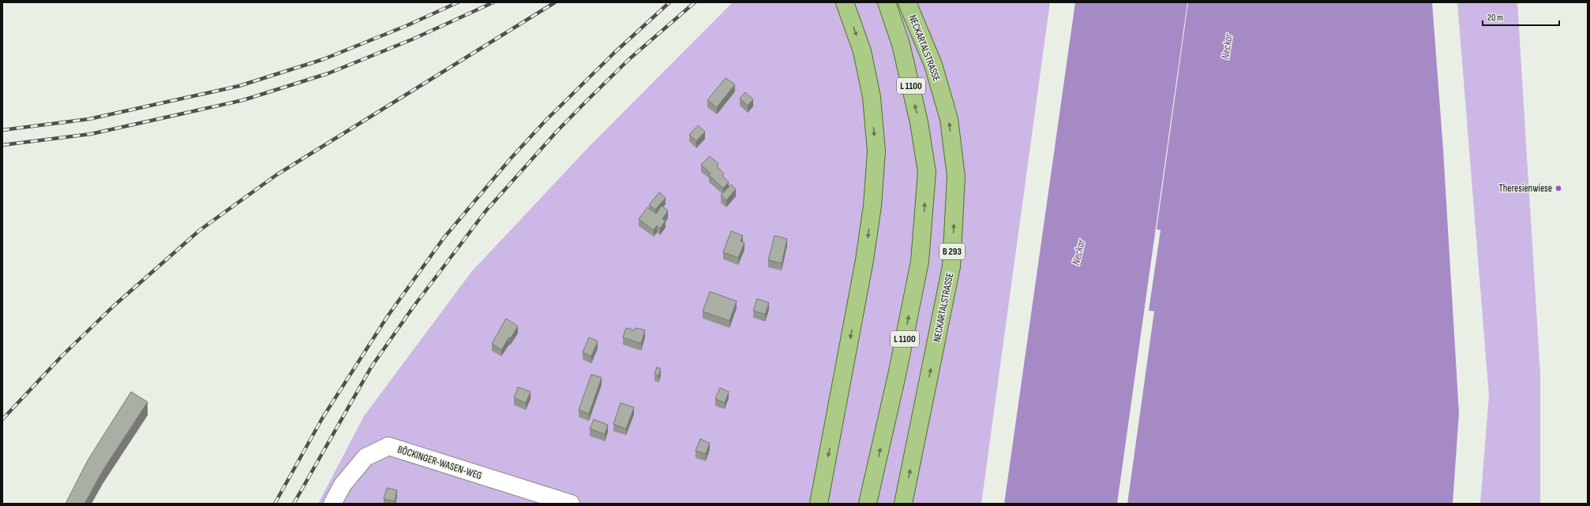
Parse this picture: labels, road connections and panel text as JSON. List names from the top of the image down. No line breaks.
{"streets":{"main road":["NECKARTALSTRASSE","L 1100","B 293"],"lane":["BÖCKINGER-WASEN-WEG"]},"water":["Neckar"],"places":["Theresienwiese"],"scale_bar":"20 m"}
